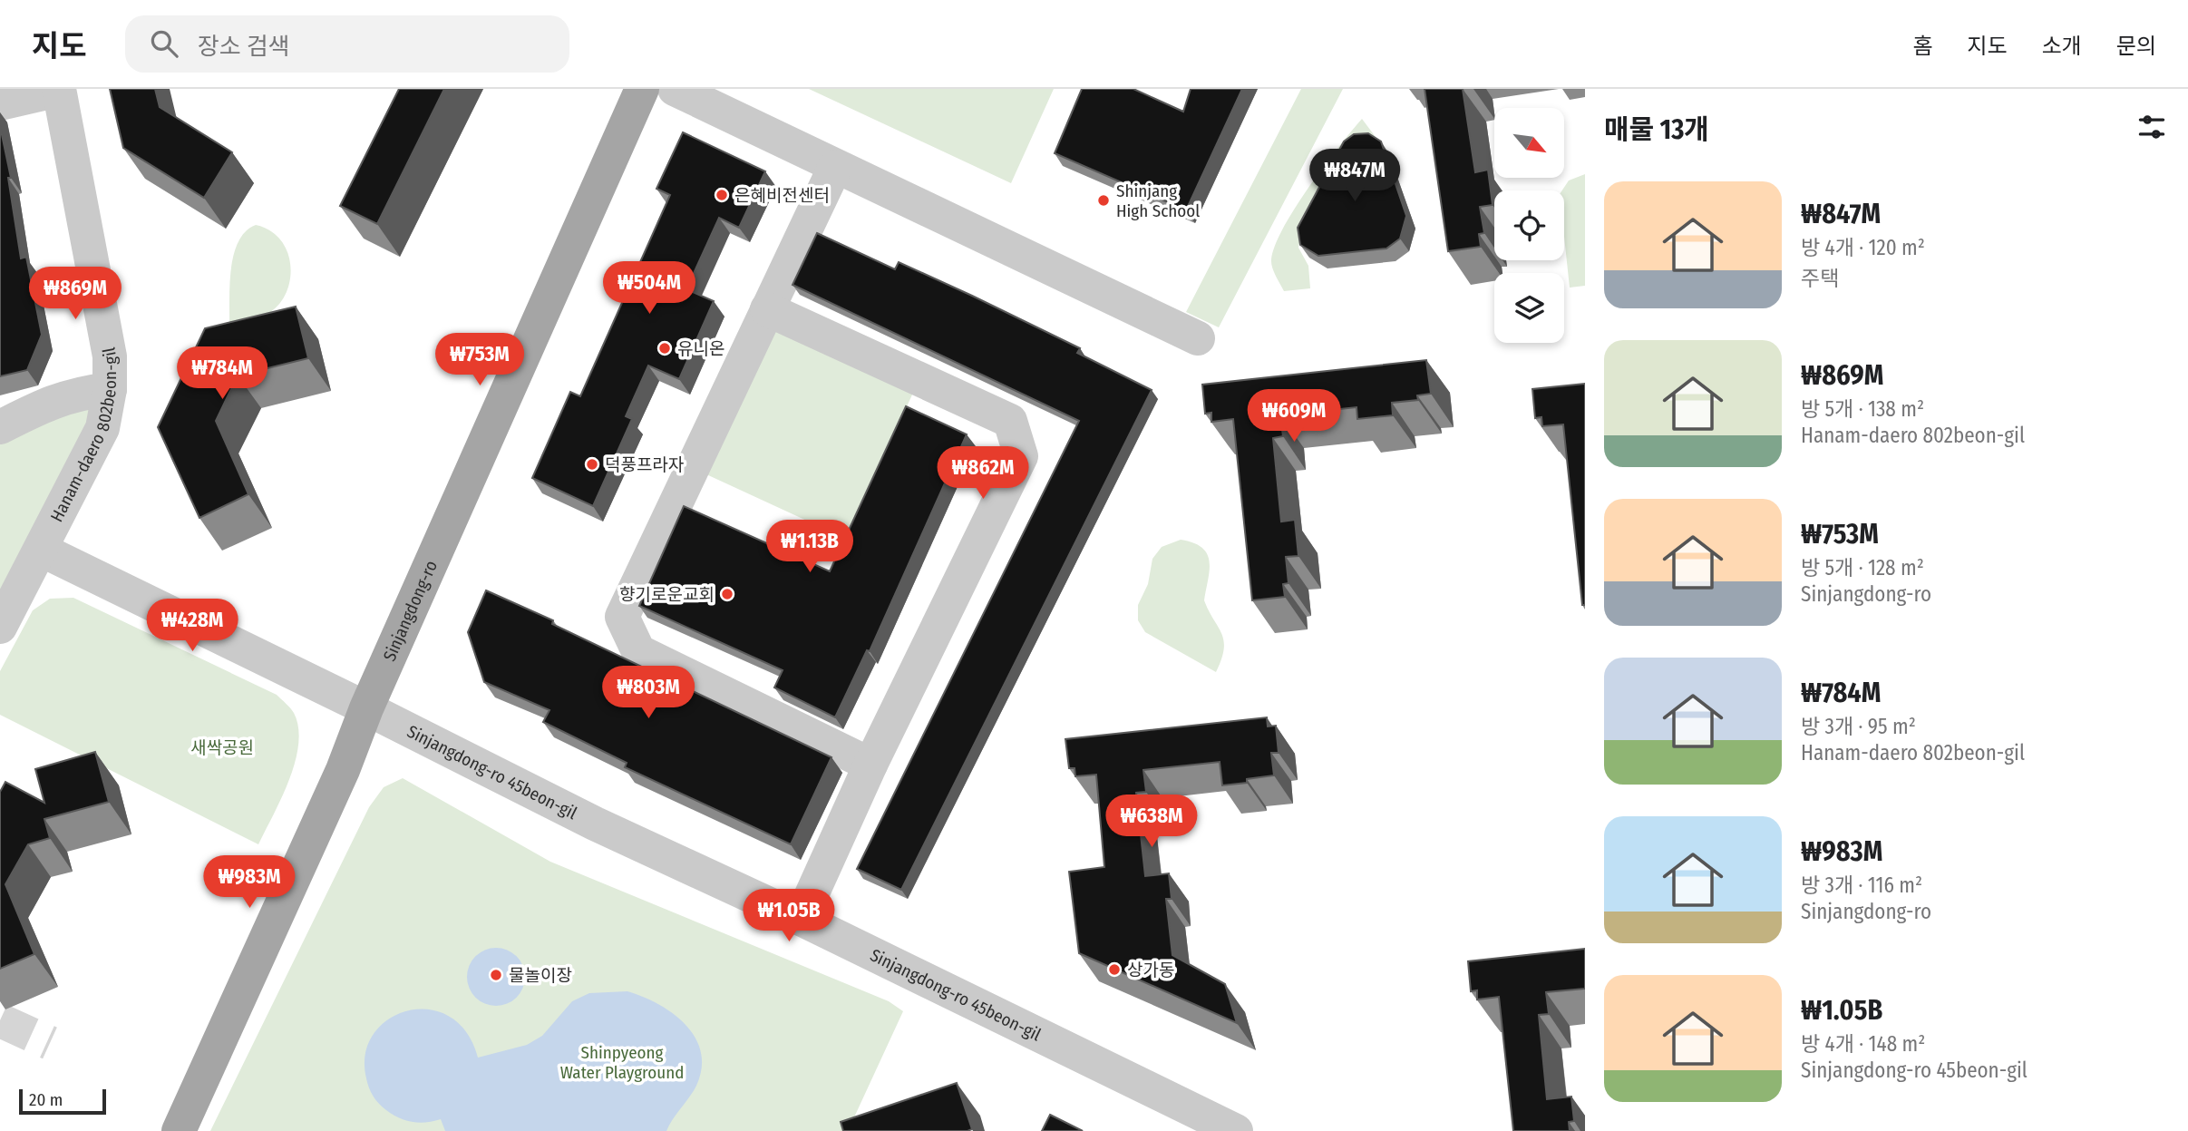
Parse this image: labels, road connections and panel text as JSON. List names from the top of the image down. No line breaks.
{"streets":{"main road":["Sinjangdong-ro"],"street":["Hanam-daero 802beon-gil","Sinjangdong-ro 45beon-gil"]},"crossings":[["Sinjangdong-ro","Sinjangdong-ro 45beon-gil"]],"parks":["새싹공원","Shinpyeong Water Playground"],"places":["은혜비전센터","Shinjang High School","유니온","덕풍프라자","향기로운교회","상가동","물놀이장"],"scale_bar":"20 m","north":"bottom right","page":{"header":"지도","search":"장소 검색","nav":["홈","지도","소개","문의"],"heading":"매물 13개","price":["₩847M","₩504M","₩869M","₩753M","₩784M","₩609M","₩862M","₩1.13B","₩428M","₩803M","₩638M","₩983M","₩1.05B"],"list":[{"name":"₩847M","note":"방 4개 · 120 m² · 주택"},{"name":"₩869M","note":"방 5개 · 138 m² · Hanam-daero 802beon-gil"},{"name":"₩753M","note":"방 5개 · 128 m² · Sinjangdong-ro"},{"name":"₩784M","note":"방 3개 · 95 m² · Hanam-daero 802beon-gil"},{"name":"₩983M","note":"방 3개 · 116 m² · Sinjangdong-ro"},{"name":"₩1.05B","note":"방 4개 · 148 m² · Sinjangdong-ro 45beon-gil"}],"scale":"20 m"}}
